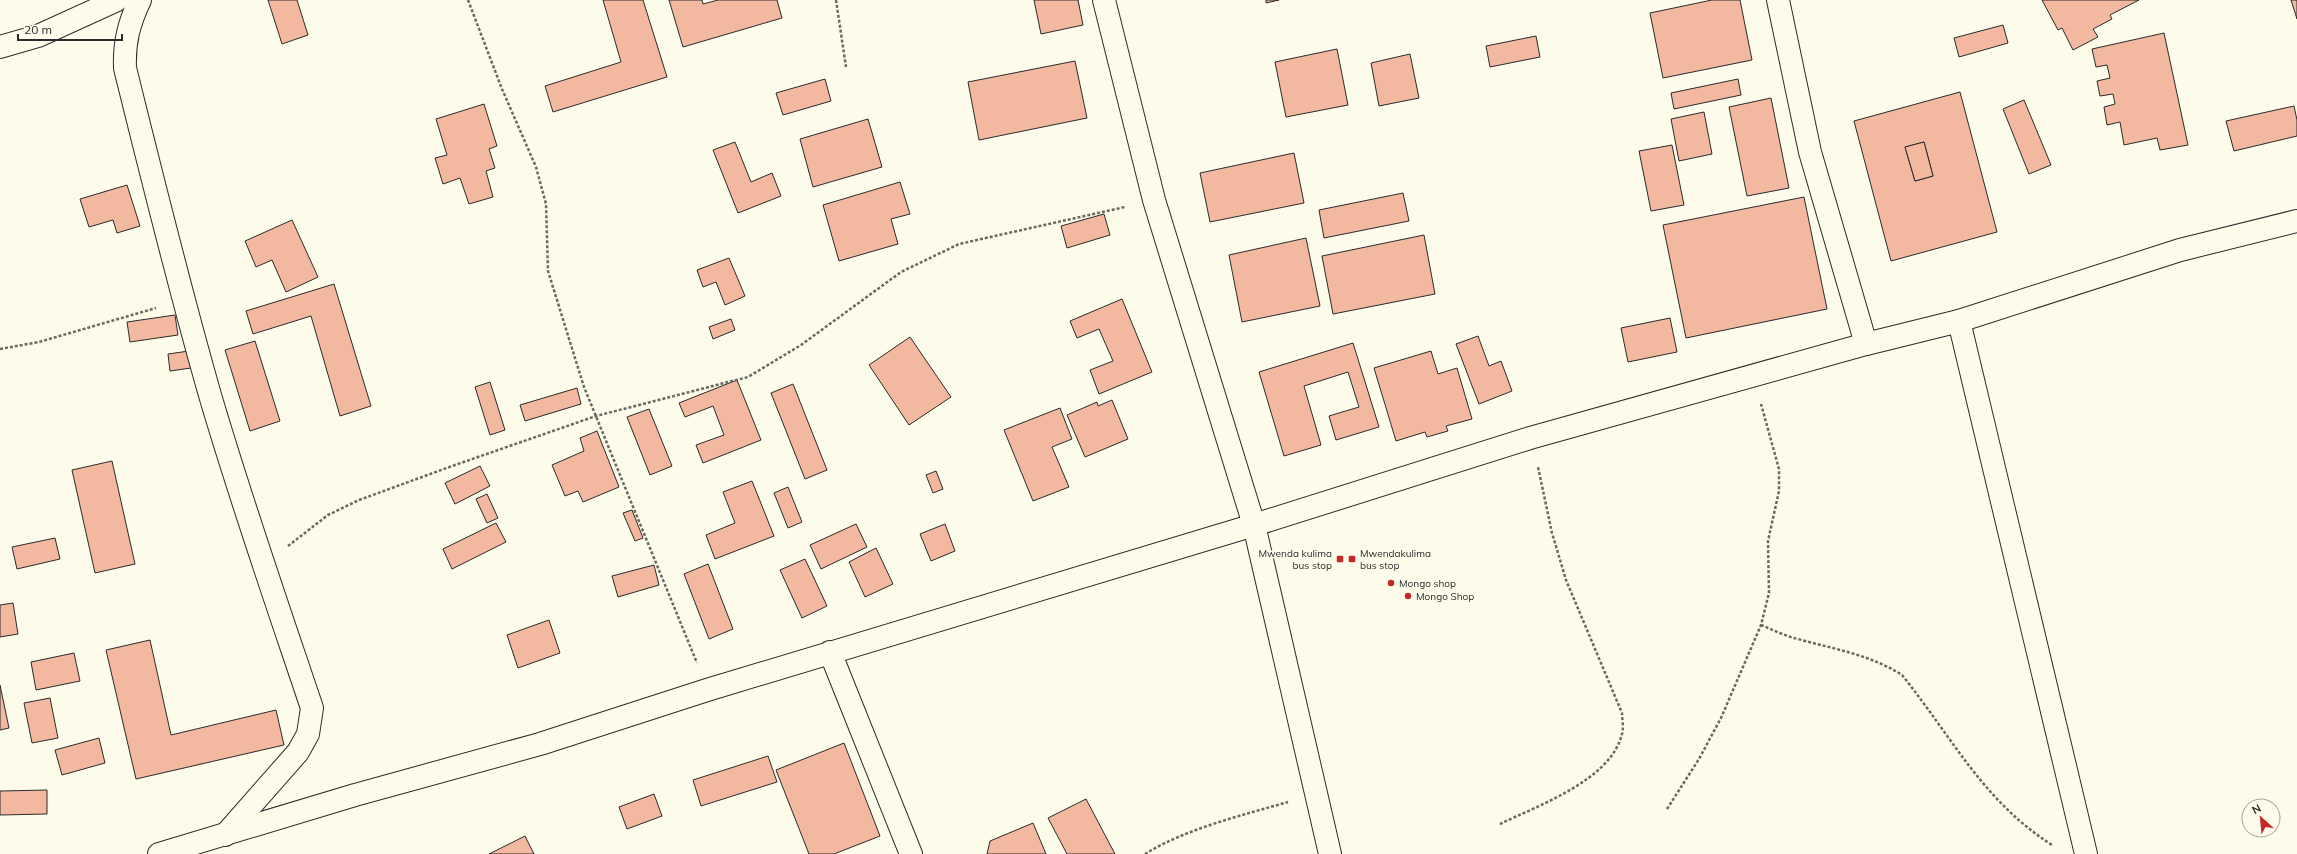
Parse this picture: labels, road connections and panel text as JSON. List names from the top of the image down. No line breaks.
{"places":{"transit":["Mwenda kulima bus stop","Mwendakulima bus stop"],"other":["Mongo shop","Mongo Shop"]},"scale_bar":"20 m","north":"top left"}
